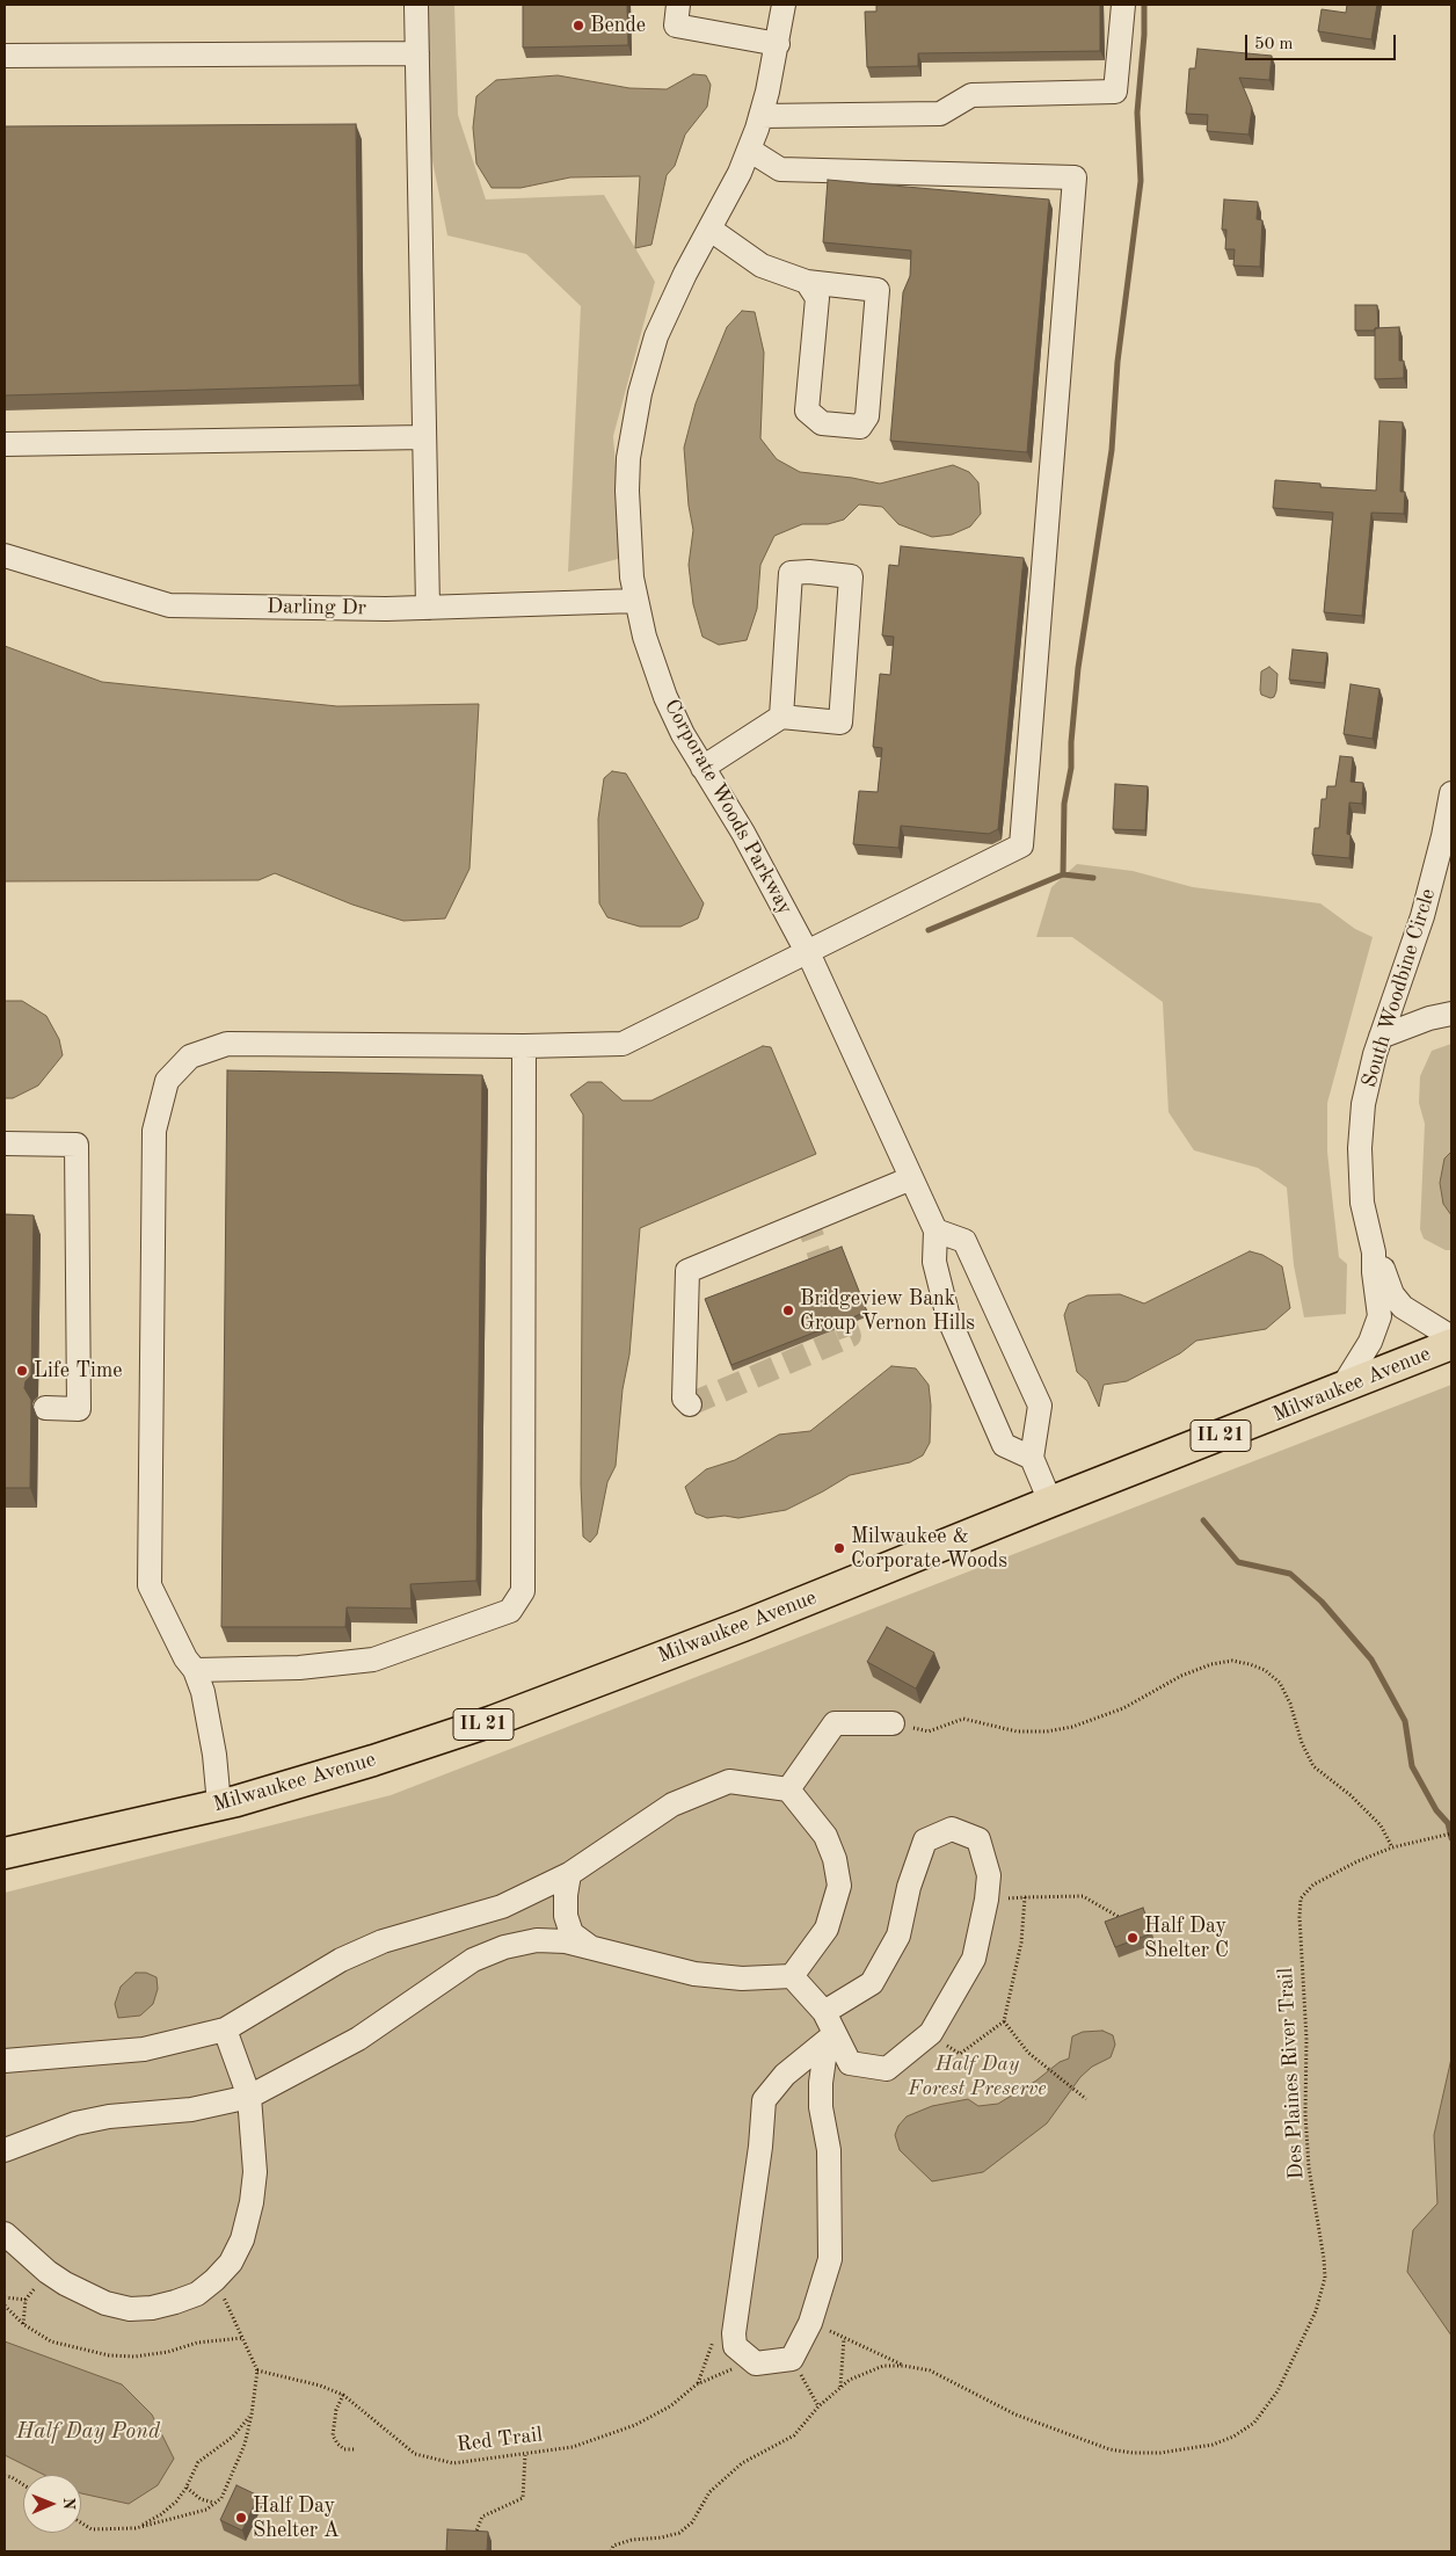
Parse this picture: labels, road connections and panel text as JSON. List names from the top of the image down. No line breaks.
{"streets":{"main road":["Milwaukee Avenue","IL 21"],"street":["Darling Dr","Corporate Woods Parkway","South Woodbine Circle"],"path":["Des Plaines River Trail","Red Trail"]},"crossings":[["Darling Dr","Corporate Woods Parkway"],["South Woodbine Circle","Milwaukee Avenue"]],"water":["Half Day Pond"],"parks":["Half Day Forest Preserve"],"places":["Bende","Bridgeview Bank Group Vernon Hills","Life Time","Milwaukee & Corporate Woods","Half Day Shelter C","Half Day Shelter A"],"scale_bar":"50 m","north":"right"}
